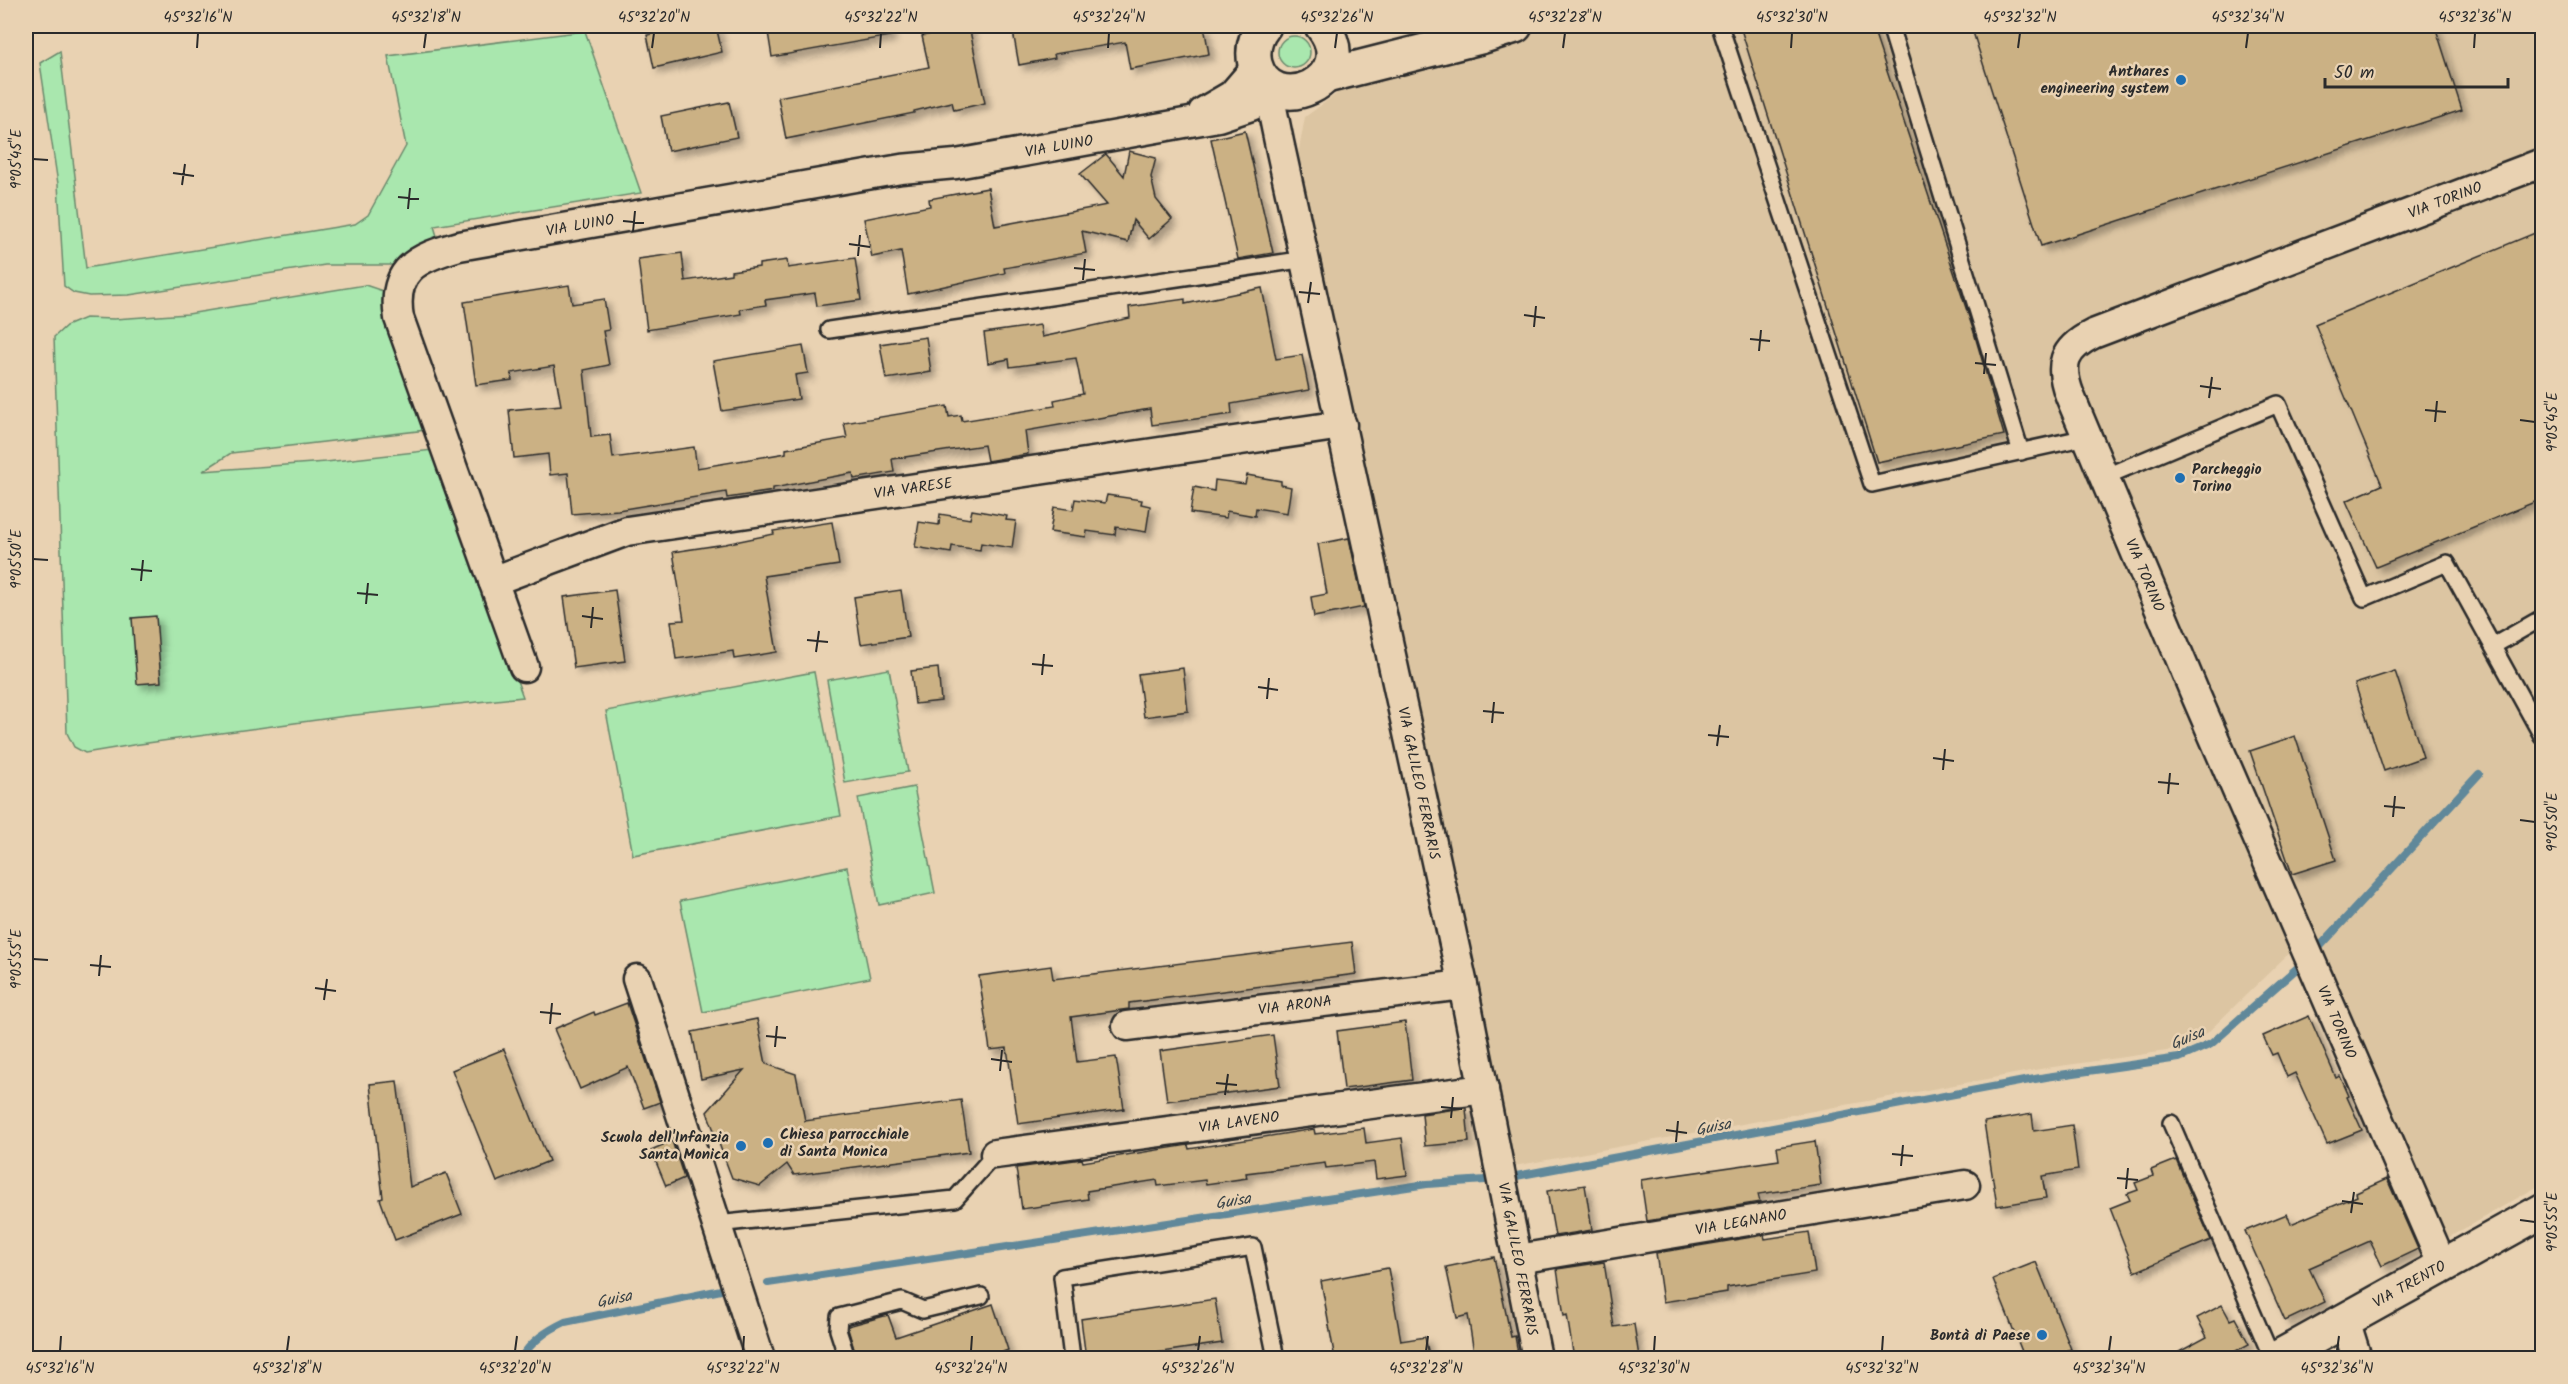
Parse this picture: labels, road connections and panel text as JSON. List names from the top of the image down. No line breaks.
{"streets":{"street":["VIA LUINO","VIA TORINO","VIA VARESE","VIA GALILEO FERRARIS","VIA ARONA","VIA LAVENO","VIA LEGNANO","VIA TRENTO"]},"crossings":[["VIA LUINO","VIA VARESE"],["VIA LUINO","VIA GALILEO FERRARIS"],["VIA TORINO","VIA TRENTO"],["VIA VARESE","VIA GALILEO FERRARIS"],["VIA GALILEO FERRARIS","VIA ARONA"],["VIA GALILEO FERRARIS","VIA LAVENO"],["VIA GALILEO FERRARIS","VIA LEGNANO"]],"water":["Guisa"],"places":["Anthares engineering system","Parcheggio Torino","Chiesa parrocchiale di Santa Monica","Scuola dell'Infanzia Santa Monica","Bontà di Paese"],"scale_bar":"50 m","coordinates":["45°32'16\"N","45°32'18\"N","45°32'20\"N","45°32'22\"N","45°32'24\"N","45°32'26\"N","45°32'28\"N","45°32'30\"N","45°32'32\"N","45°32'34\"N","45°32'36\"N","9°05'45\"E","9°05'50\"E","9°05'55\"E"]}
